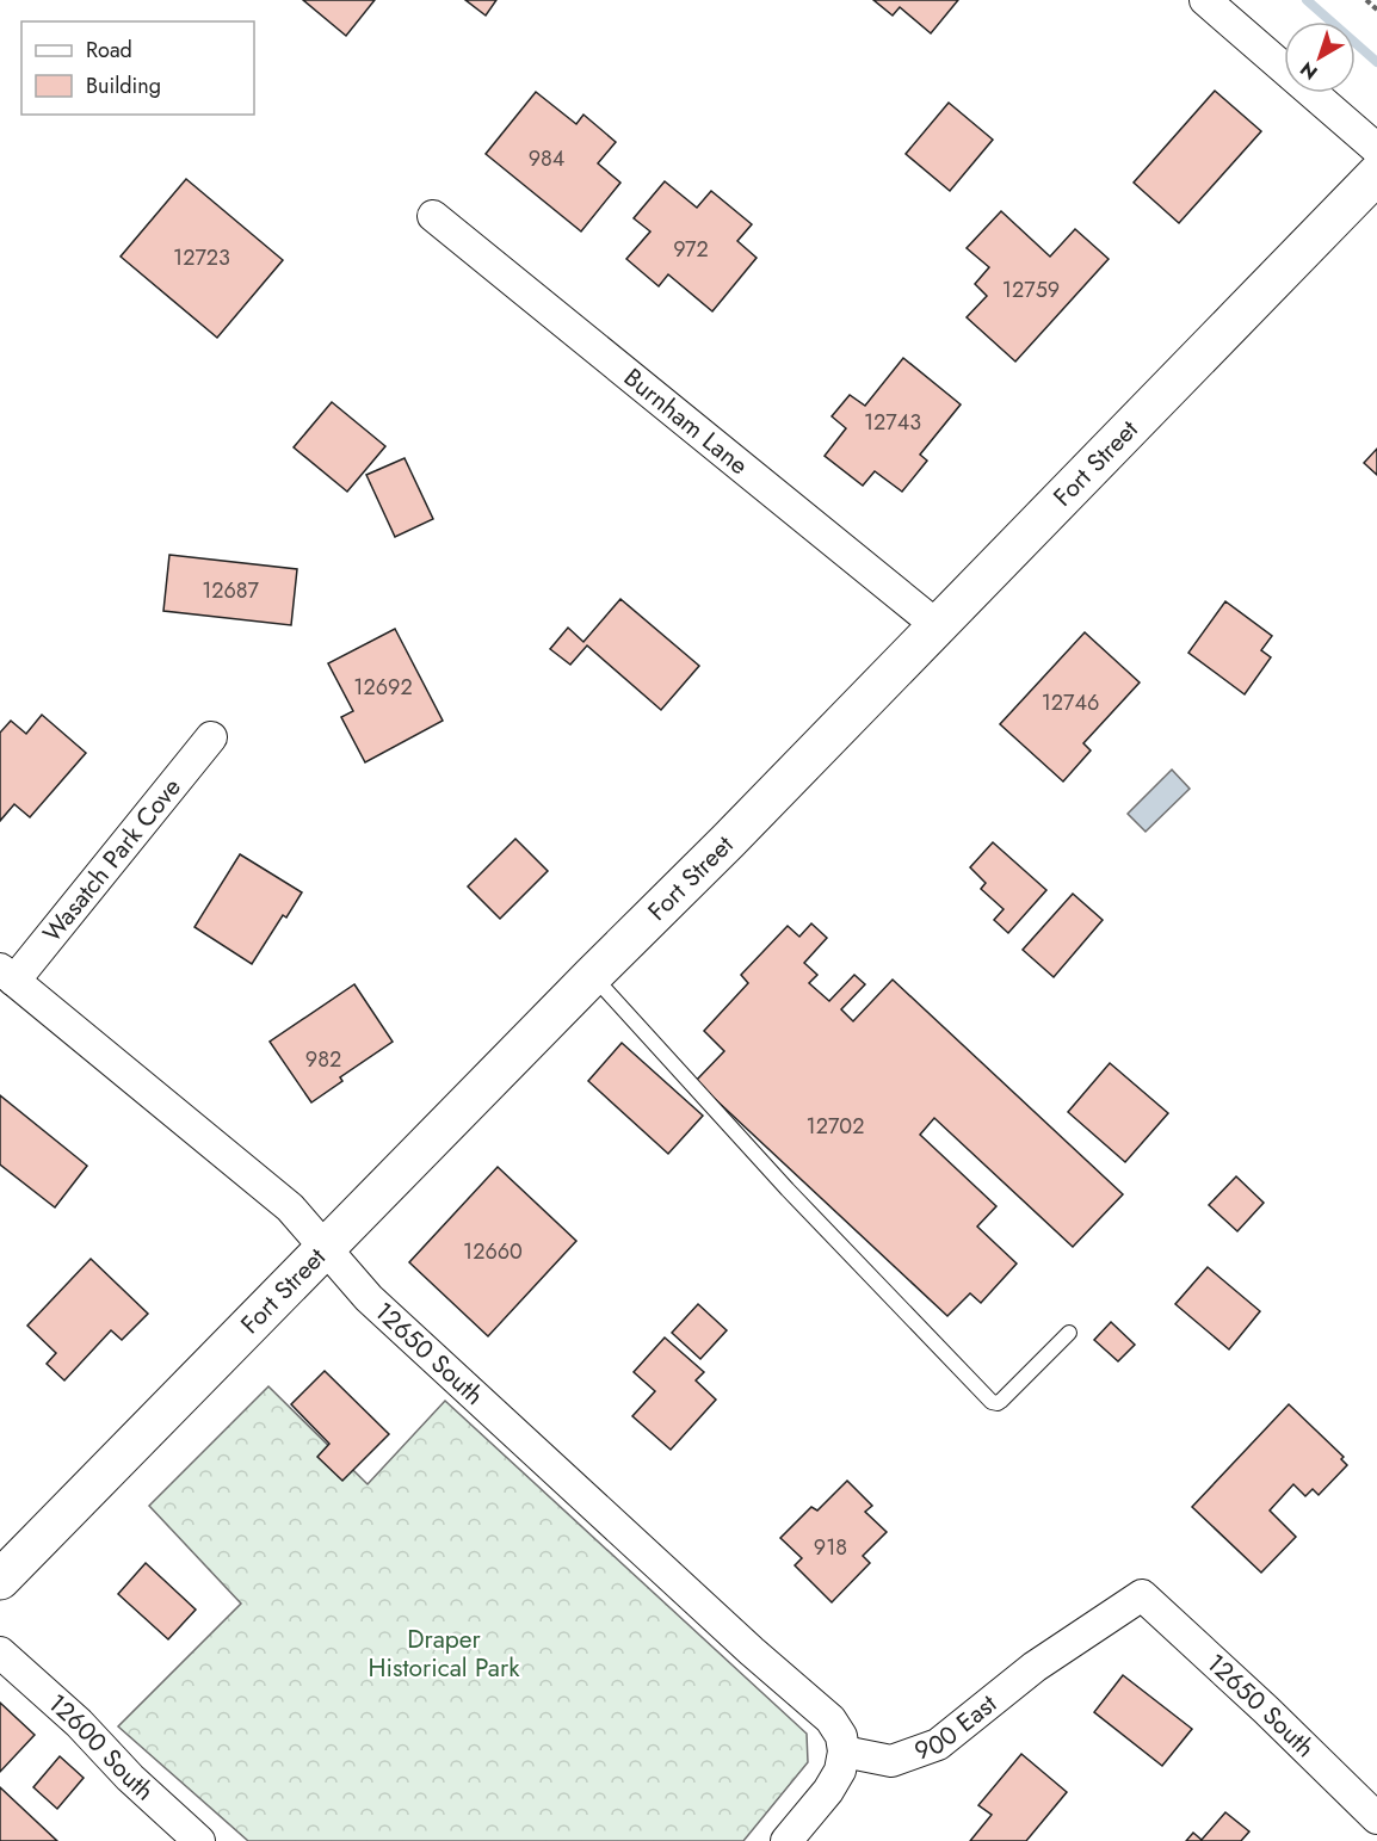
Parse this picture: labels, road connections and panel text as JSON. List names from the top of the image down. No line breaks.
{"streets":{"street":["Burnham Lane","Fort Street","Wasatch Park Cove","12650 South","900 East","12600 South"]},"crossings":[["Burnham Lane","Fort Street"],["Fort Street","12650 South"],["Wasatch Park Cove","12650 South"],["12650 South","900 East"]],"parks":["Draper Historical Park"],"house_numbers":["984","972","12723","12759","12743","12687","12692","12746","982","12702","12660","918"],"legend":["Road","Building"],"north":"bottom left"}
